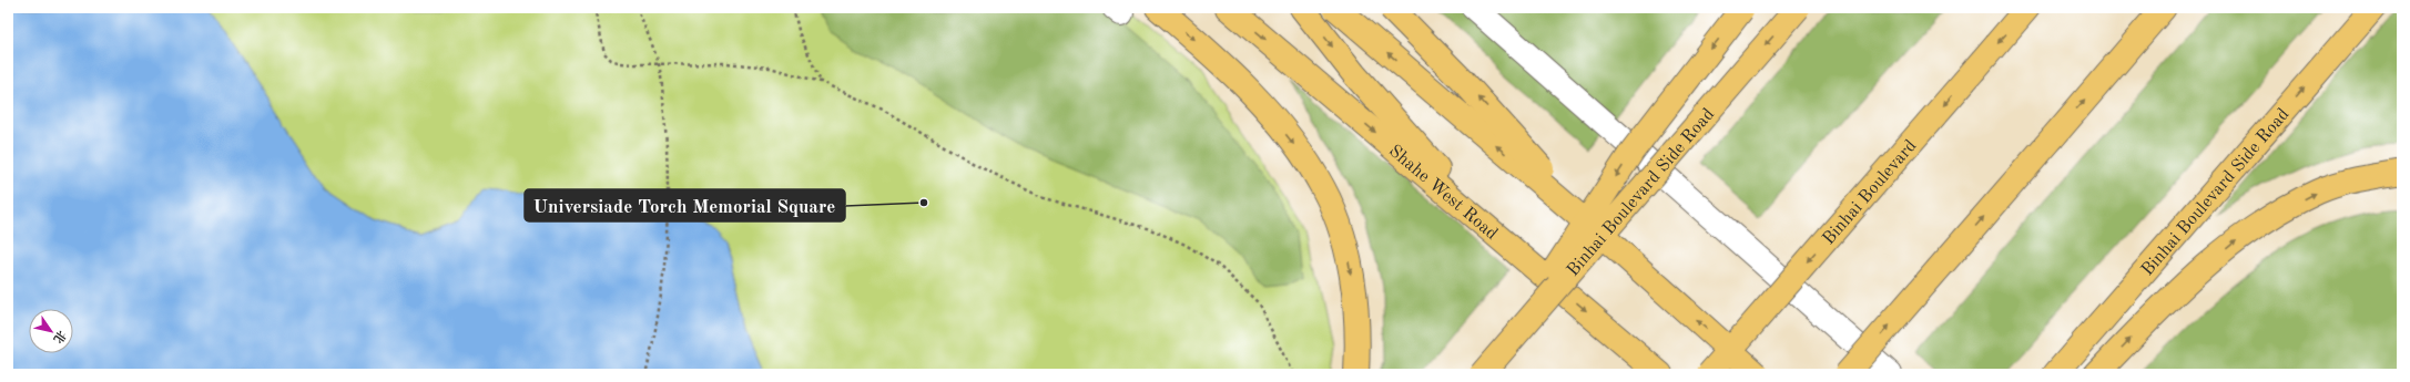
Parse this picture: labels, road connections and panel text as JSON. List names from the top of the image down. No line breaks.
{"streets":{"main road":["Shahe West Road","Binhai Boulevard Side Road","Binhai Boulevard"]},"places":["Universiade Torch Memorial Square"],"north":"bottom right"}
